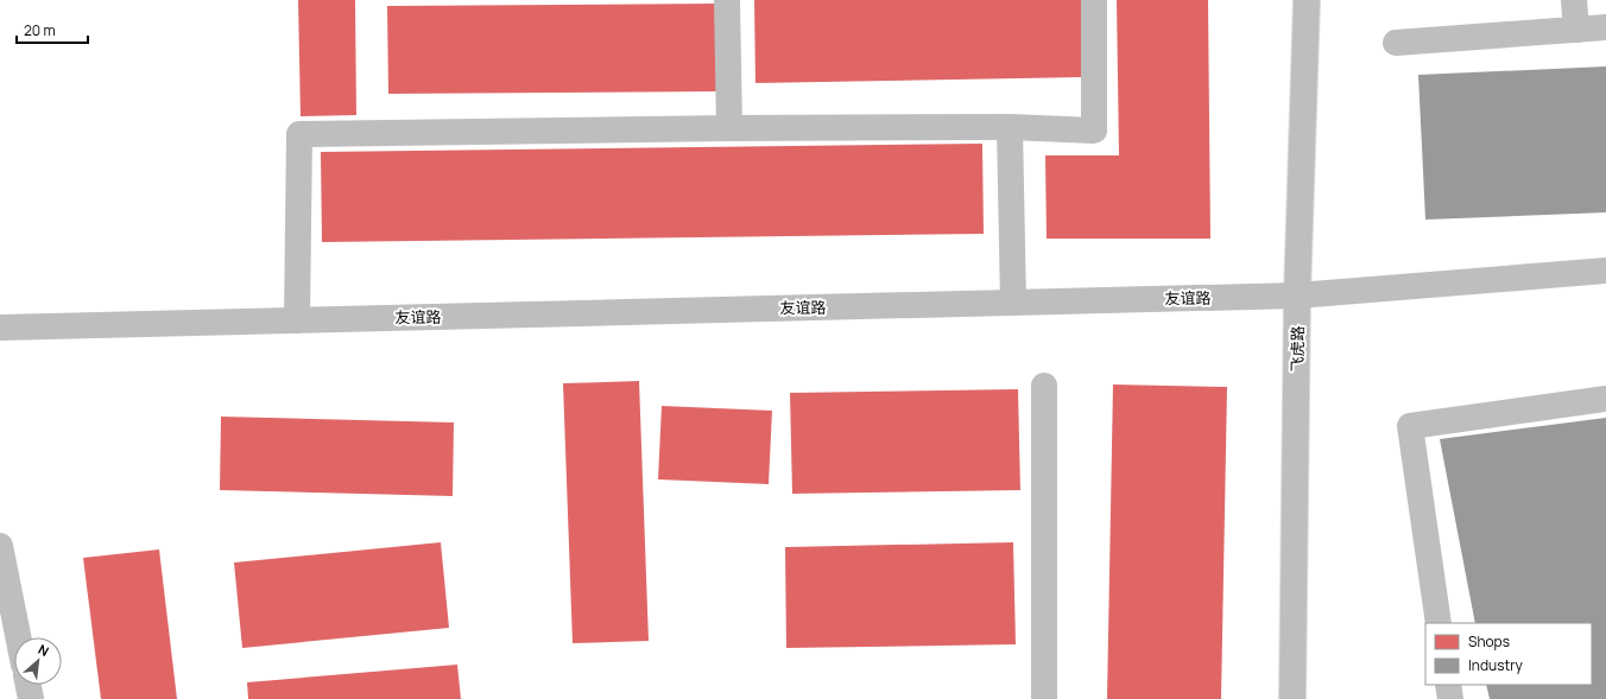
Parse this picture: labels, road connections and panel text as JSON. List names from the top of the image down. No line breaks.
{"streets":{"street":["友谊路","飞虎路"]},"crossings":[["友谊路","飞虎路"]],"legend":["Shops","Industry"],"scale_bar":"20 m","north":"top right"}
